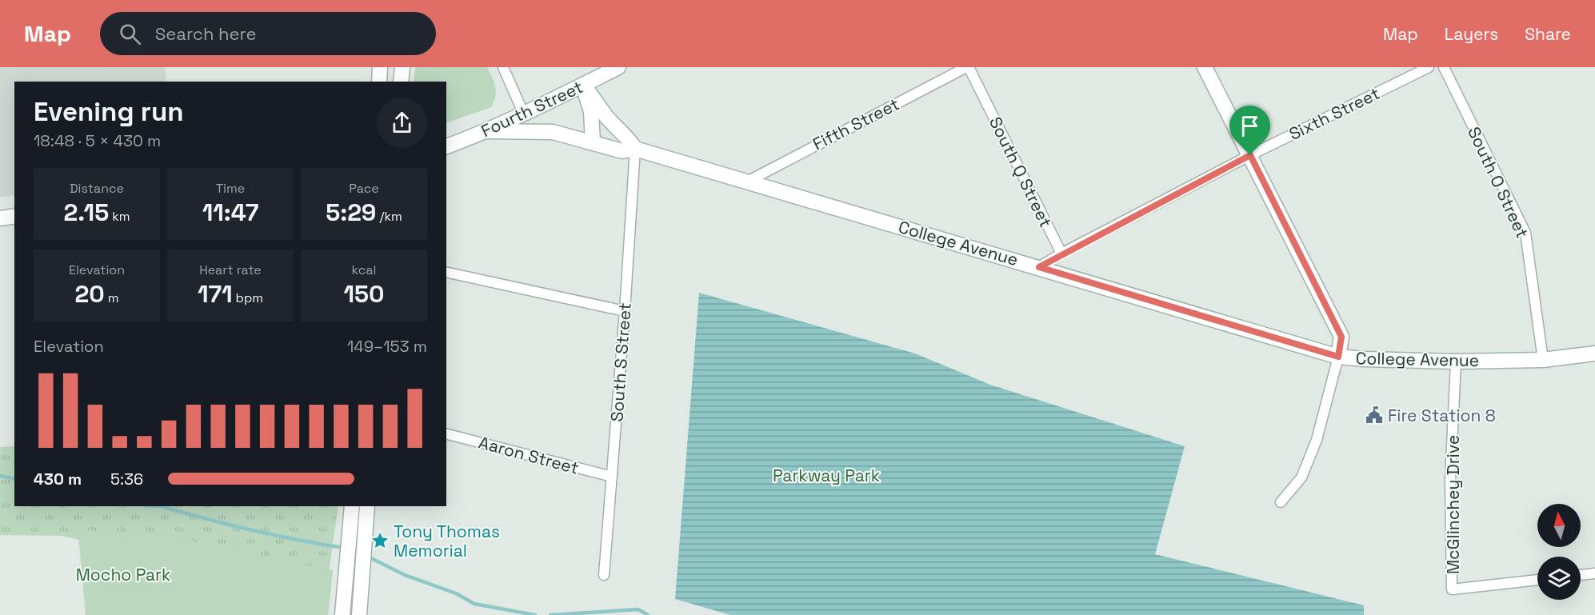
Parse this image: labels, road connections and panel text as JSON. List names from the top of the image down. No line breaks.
{"streets":{"street":["Fourth Street","Sixth Street","Fifth Street","South Q Street","South O Street","College Avenue","South S Street","Aaron Street","McGlinchey Drive"]},"crossings":[["Fourth Street","College Avenue"],["Sixth Street","South Q Street"],["Fifth Street","South Q Street"],["Fifth Street","College Avenue"],["South O Street","College Avenue"],["College Avenue","South S Street"],["College Avenue","McGlinchey Drive"],["South S Street","Aaron Street"]],"parks":["Parkway Park","Mocho Park"],"places":{"public building":["Fire Station 8"],"place":["Tony Thomas Memorial"]},"north":"top","page":{"header":"Map","search":"Search here","nav":["Map","Layers","Share"],"heading":["Evening run","18:48 · 5 × 430 m"],"stats":[["Distance","2.15 km"],["Time","11:47"],["Pace","5:29 /km"],["Elevation","20 m"],["Heart rate","171 bpm"],["kcal","150"]],"chart":["Elevation","149–153 m"],"list":[{"name":"430 m","note":"5:36"}]}}
